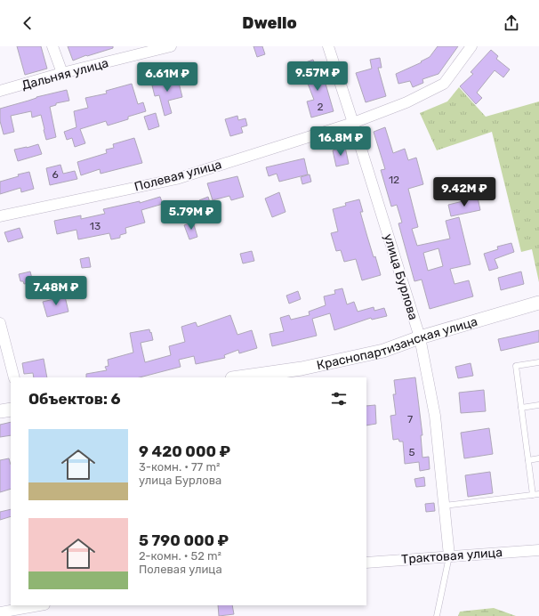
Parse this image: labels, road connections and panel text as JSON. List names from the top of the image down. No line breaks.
{"streets":{"street":["Дальняя улица","Полевая улица","улица Бурлова","Краснопартизанская улица","Трактовая улица"]},"crossings":[["Полевая улица","улица Бурлова"],["улица Бурлова","Краснопартизанская улица"],["улица Бурлова","Трактовая улица"]],"house_numbers":["2","6","12","13","7","5"],"page":{"header":"Dwello","price":["9.57M ₽","6.61M ₽","16.8M ₽","9.42M ₽","5.79M ₽","7.48M ₽"],"heading":"Объектов: 6","list":[{"name":"9 420 000 ₽","note":"3-комн. · 77 m² · улица Бурлова"},{"name":"5 790 000 ₽","note":"2-комн. · 52 m² · Полевая улица"}]}}
